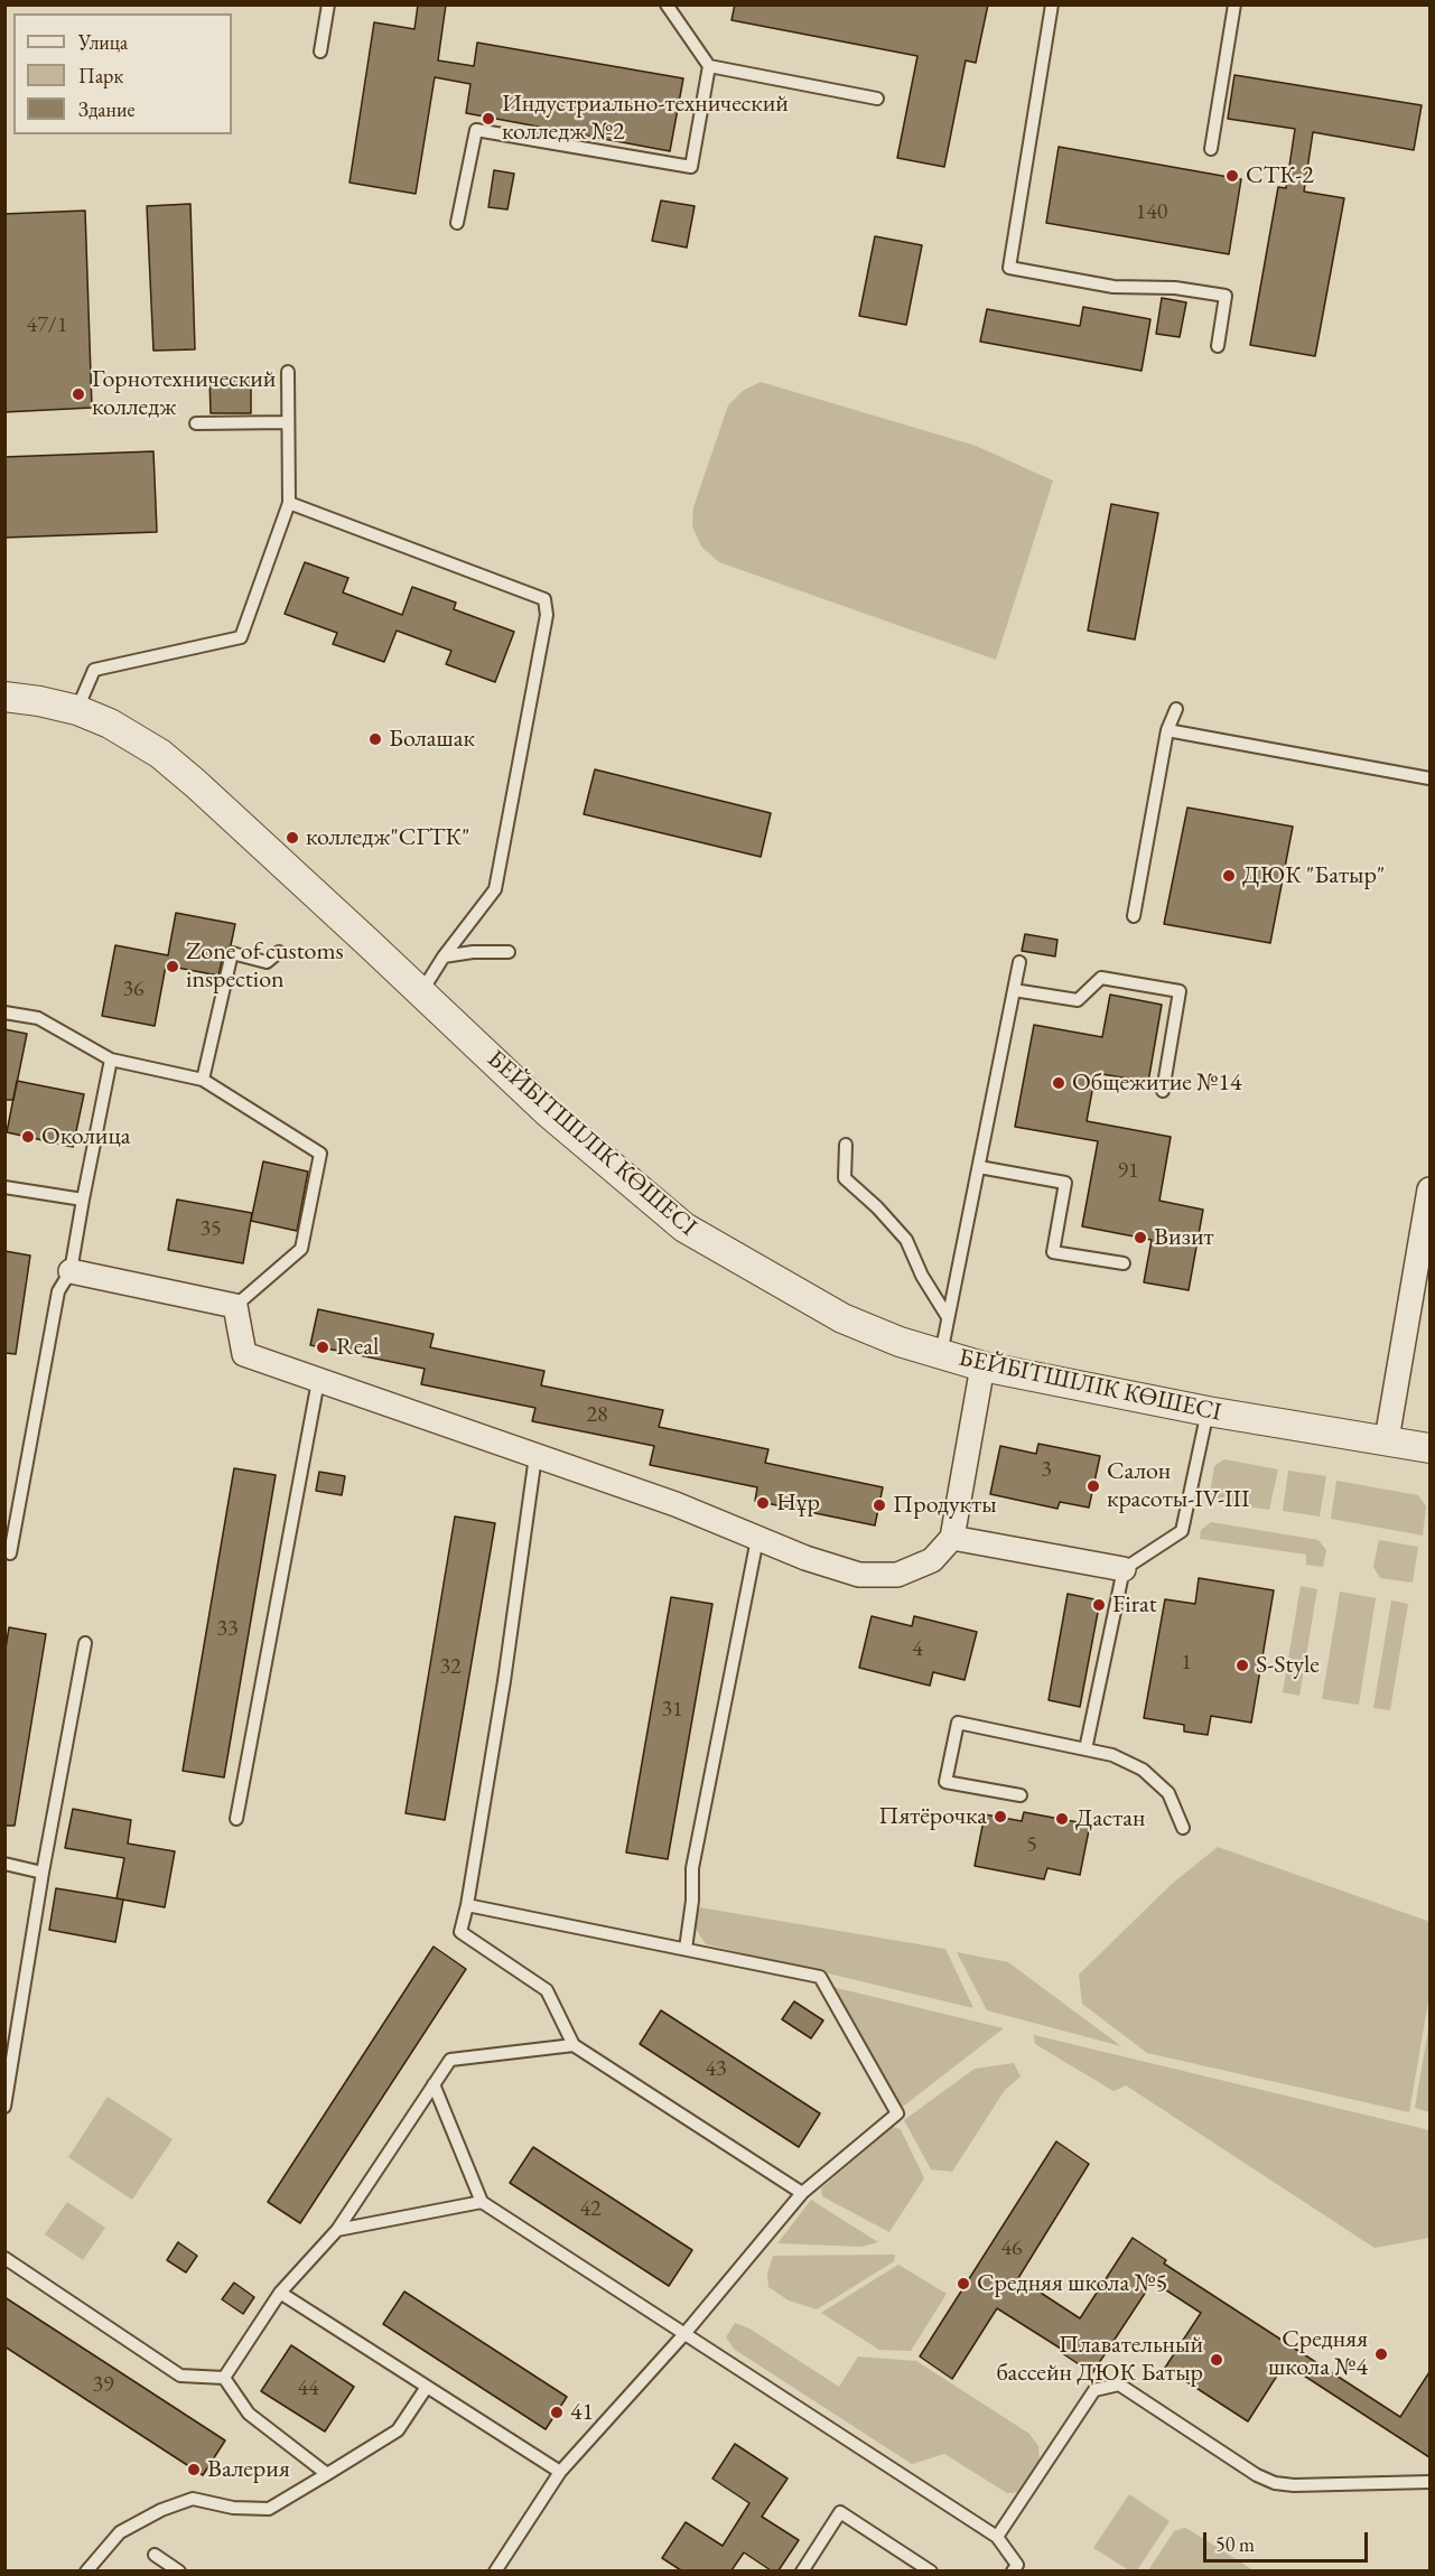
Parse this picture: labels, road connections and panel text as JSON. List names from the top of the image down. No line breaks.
{"streets":{"street":["БЕЙБІТШІЛІК КӨШЕСІ"]},"places":["Индустриально-технический колледж №2","СТК-2","Горнотехнический колледж","Болашак","колледж\"СГТК\"","ДЮК \"Батыр\"","Zone of customs inspection","Общежитие №14","Околица","Визит","Real","Салон красоты-IV-III","Нұр","Продукты","Firat","S-Style","Пятёрочка","Дастан","Средняя школа №5","Средняя школа №4","Плавательный бассейн ДЮК Батыр","41","Валерия"],"house_numbers":["140","47/1","36","91","35","28","3","33","4","1","32","31","5","43","42","46","39","44"],"legend":["Улица","Парк","Здание"],"scale_bar":"50 m"}
